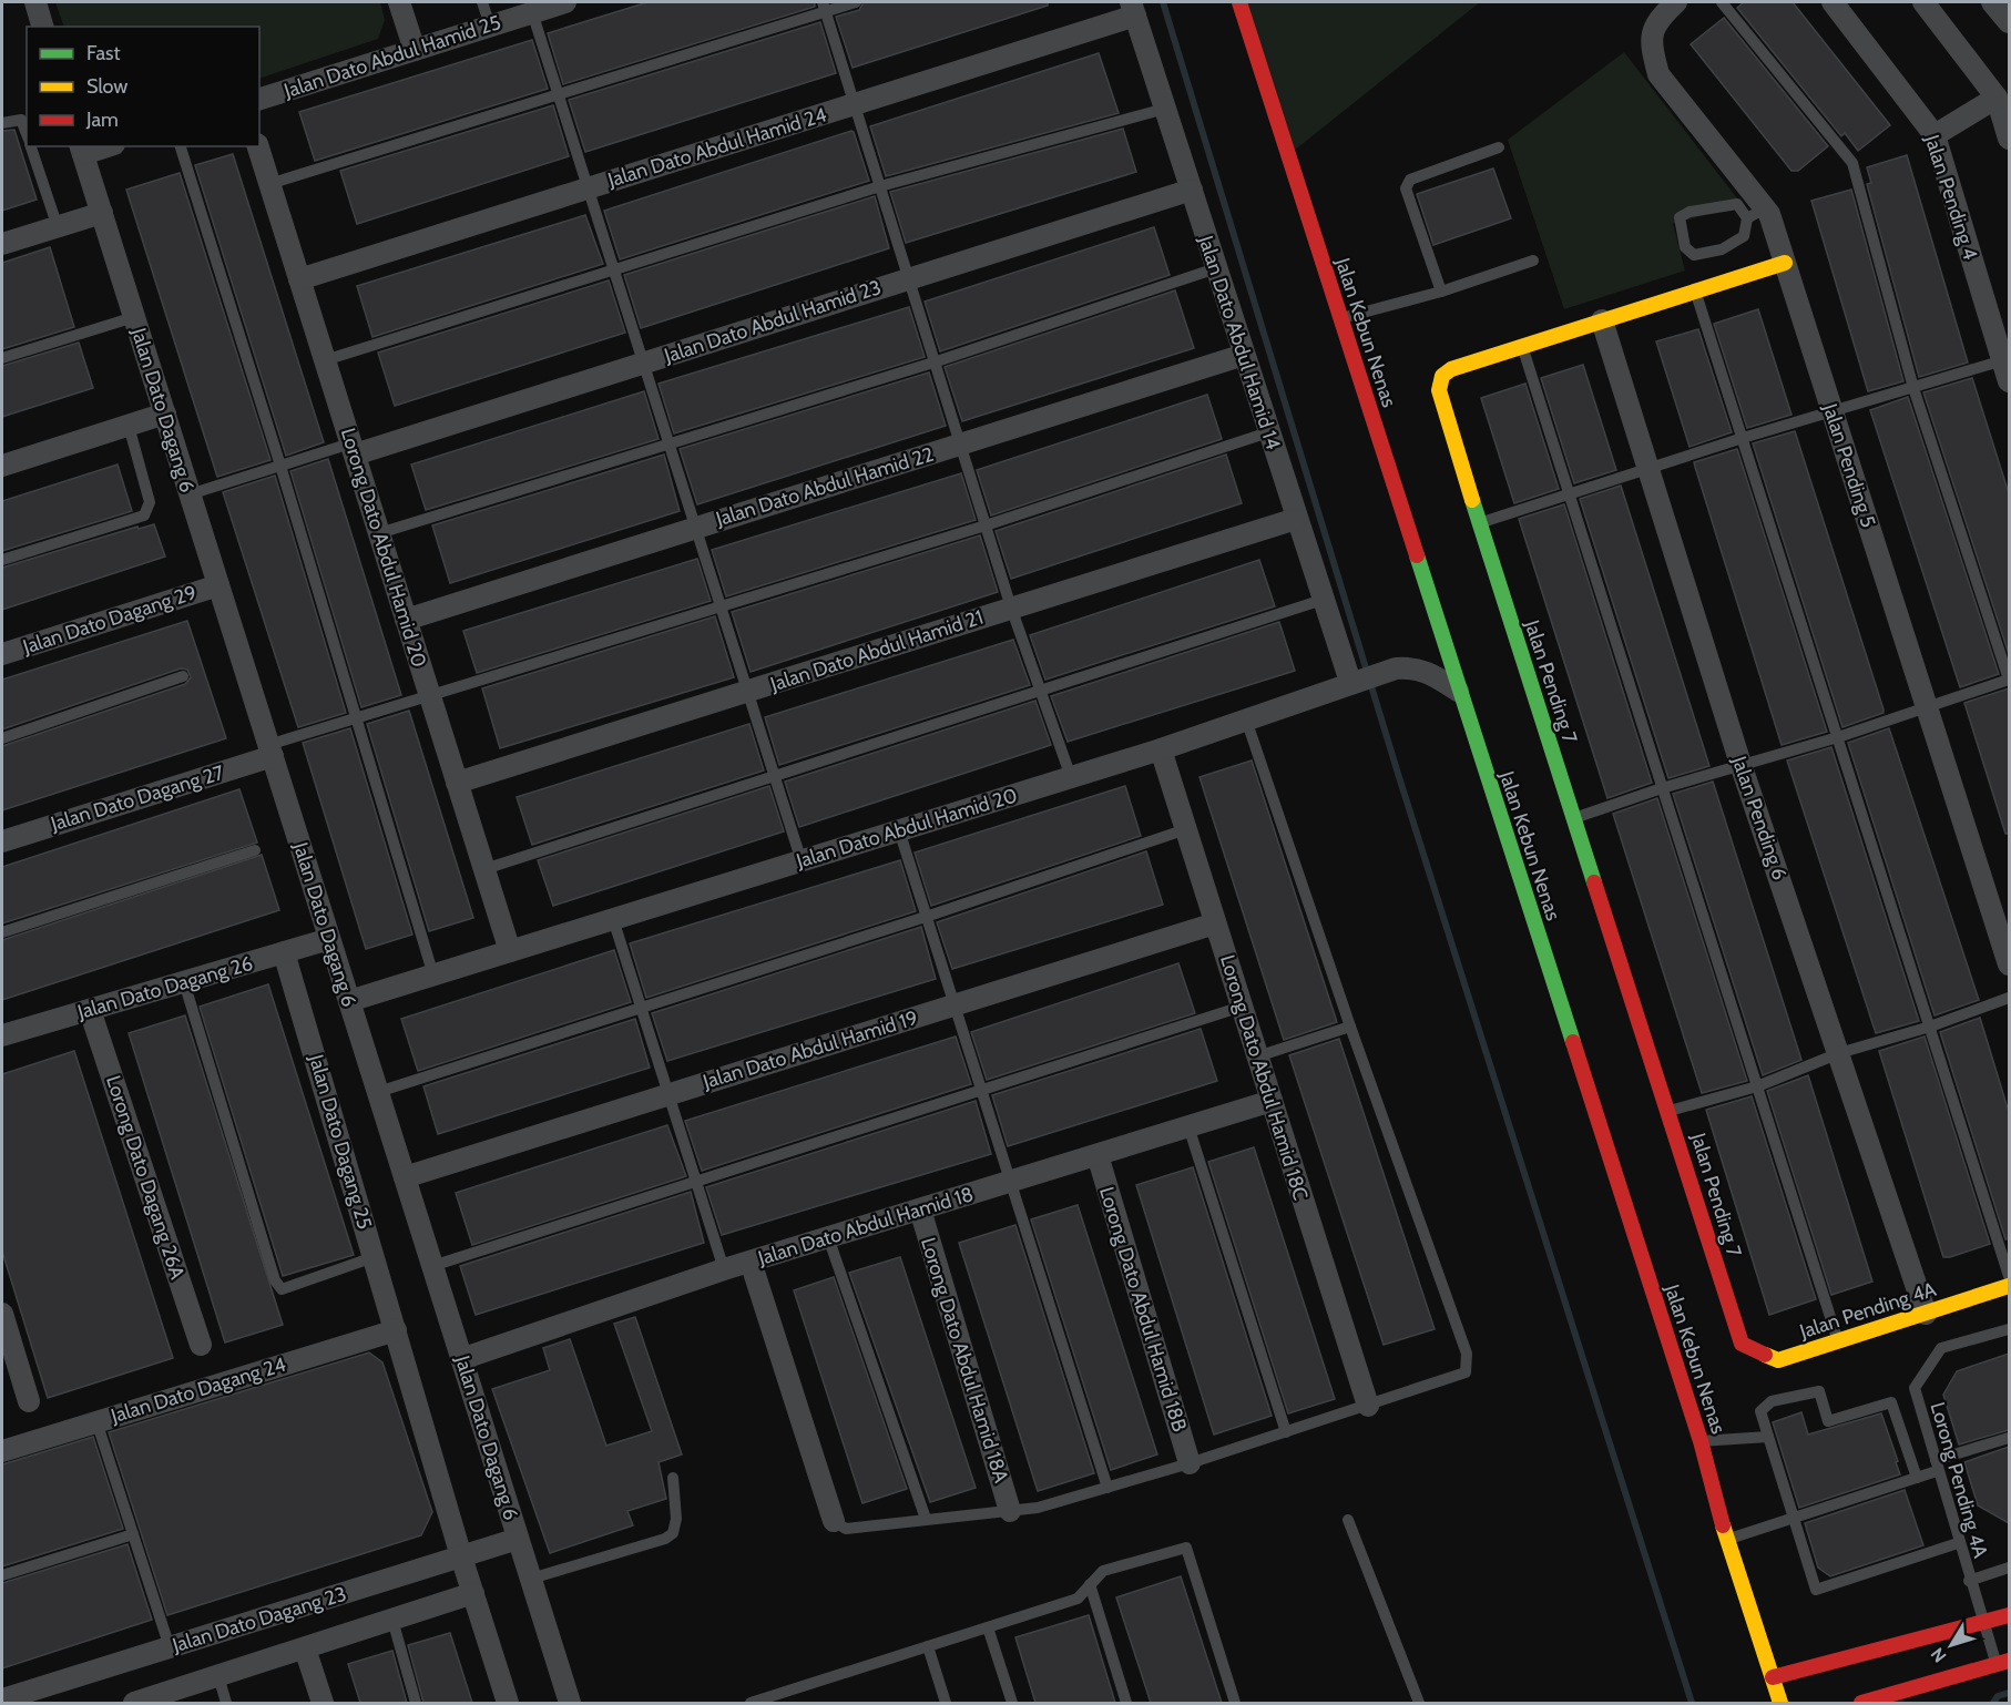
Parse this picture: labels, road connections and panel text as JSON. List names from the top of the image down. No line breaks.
{"streets":{"street":["Jalan Dato Abdul Hamid 25","Jalan Dato Abdul Hamid 24","Jalan Pending 4","Jalan Dato Abdul Hamid 23","Jalan Kebun Nenas","Jalan Dato Abdul Hamid 14","Jalan Dato Dagang 6","Jalan Pending 5","Jalan Dato Abdul Hamid 22","Lorong Dato Abdul Hamid 20","Jalan Dato Dagang 29","Jalan Dato Abdul Hamid 21","Jalan Pending 7","Jalan Dato Dagang 27","Jalan Pending 6","Jalan Dato Abdul Hamid 20","Jalan Dato Dagang 26","Jalan Dato Abdul Hamid 19","Lorong Dato Abdul Hamid 18C","Jalan Dato Dagang 25","Lorong Dato Dagang 26A","Jalan Dato Abdul Hamid 18","Lorong Dato Abdul Hamid 18B","Jalan Pending 4A","Lorong Dato Abdul Hamid 18A","Jalan Dato Dagang 24","Jalan Dato Dagang 23"],"lane":["Lorong Pending 4A"]},"crossings":[["Jalan Dato Abdul Hamid 24","Jalan Dato Abdul Hamid 14"],["Jalan Dato Abdul Hamid 24","Lorong Dato Abdul Hamid 20"],["Jalan Dato Abdul Hamid 23","Jalan Dato Abdul Hamid 14"],["Jalan Dato Abdul Hamid 23","Lorong Dato Abdul Hamid 20"],["Jalan Kebun Nenas","Jalan Dato Abdul Hamid 20"],["Jalan Dato Abdul Hamid 14","Jalan Dato Abdul Hamid 22"],["Jalan Dato Abdul Hamid 14","Jalan Dato Abdul Hamid 21"],["Jalan Dato Abdul Hamid 14","Jalan Dato Abdul Hamid 20"],["Jalan Dato Dagang 6","Jalan Dato Dagang 29"],["Jalan Dato Dagang 6","Jalan Dato Dagang 27"],["Jalan Dato Dagang 6","Jalan Dato Abdul Hamid 20"],["Jalan Dato Dagang 6","Jalan Dato Dagang 26"],["Jalan Dato Dagang 6","Jalan Dato Abdul Hamid 19"],["Jalan Dato Dagang 6","Jalan Dato Abdul Hamid 18"],["Jalan Dato Dagang 6","Jalan Dato Dagang 23"],["Jalan Pending 5","Jalan Pending 7"],["Jalan Dato Abdul Hamid 22","Lorong Dato Abdul Hamid 20"],["Lorong Dato Abdul Hamid 20","Jalan Dato Abdul Hamid 21"],["Lorong Dato Abdul Hamid 20","Jalan Dato Abdul Hamid 20"],["Jalan Pending 7","Jalan Pending 6"],["Jalan Pending 7","Jalan Pending 4A"],["Jalan Pending 6","Jalan Pending 4A"],["Jalan Dato Abdul Hamid 20","Lorong Dato Abdul Hamid 18C"],["Jalan Dato Dagang 26","Jalan Dato Dagang 25"],["Jalan Dato Dagang 26","Lorong Dato Dagang 26A"],["Jalan Dato Abdul Hamid 19","Lorong Dato Abdul Hamid 18C"],["Lorong Dato Abdul Hamid 18C","Jalan Dato Abdul Hamid 18"],["Jalan Dato Dagang 25","Jalan Dato Dagang 24"],["Jalan Dato Dagang 25","Jalan Dato Dagang 23"],["Jalan Dato Abdul Hamid 18","Lorong Dato Abdul Hamid 18B"],["Jalan Dato Abdul Hamid 18","Lorong Dato Abdul Hamid 18A"]],"legend":["Fast","Slow","Jam"],"north":"bottom left"}
